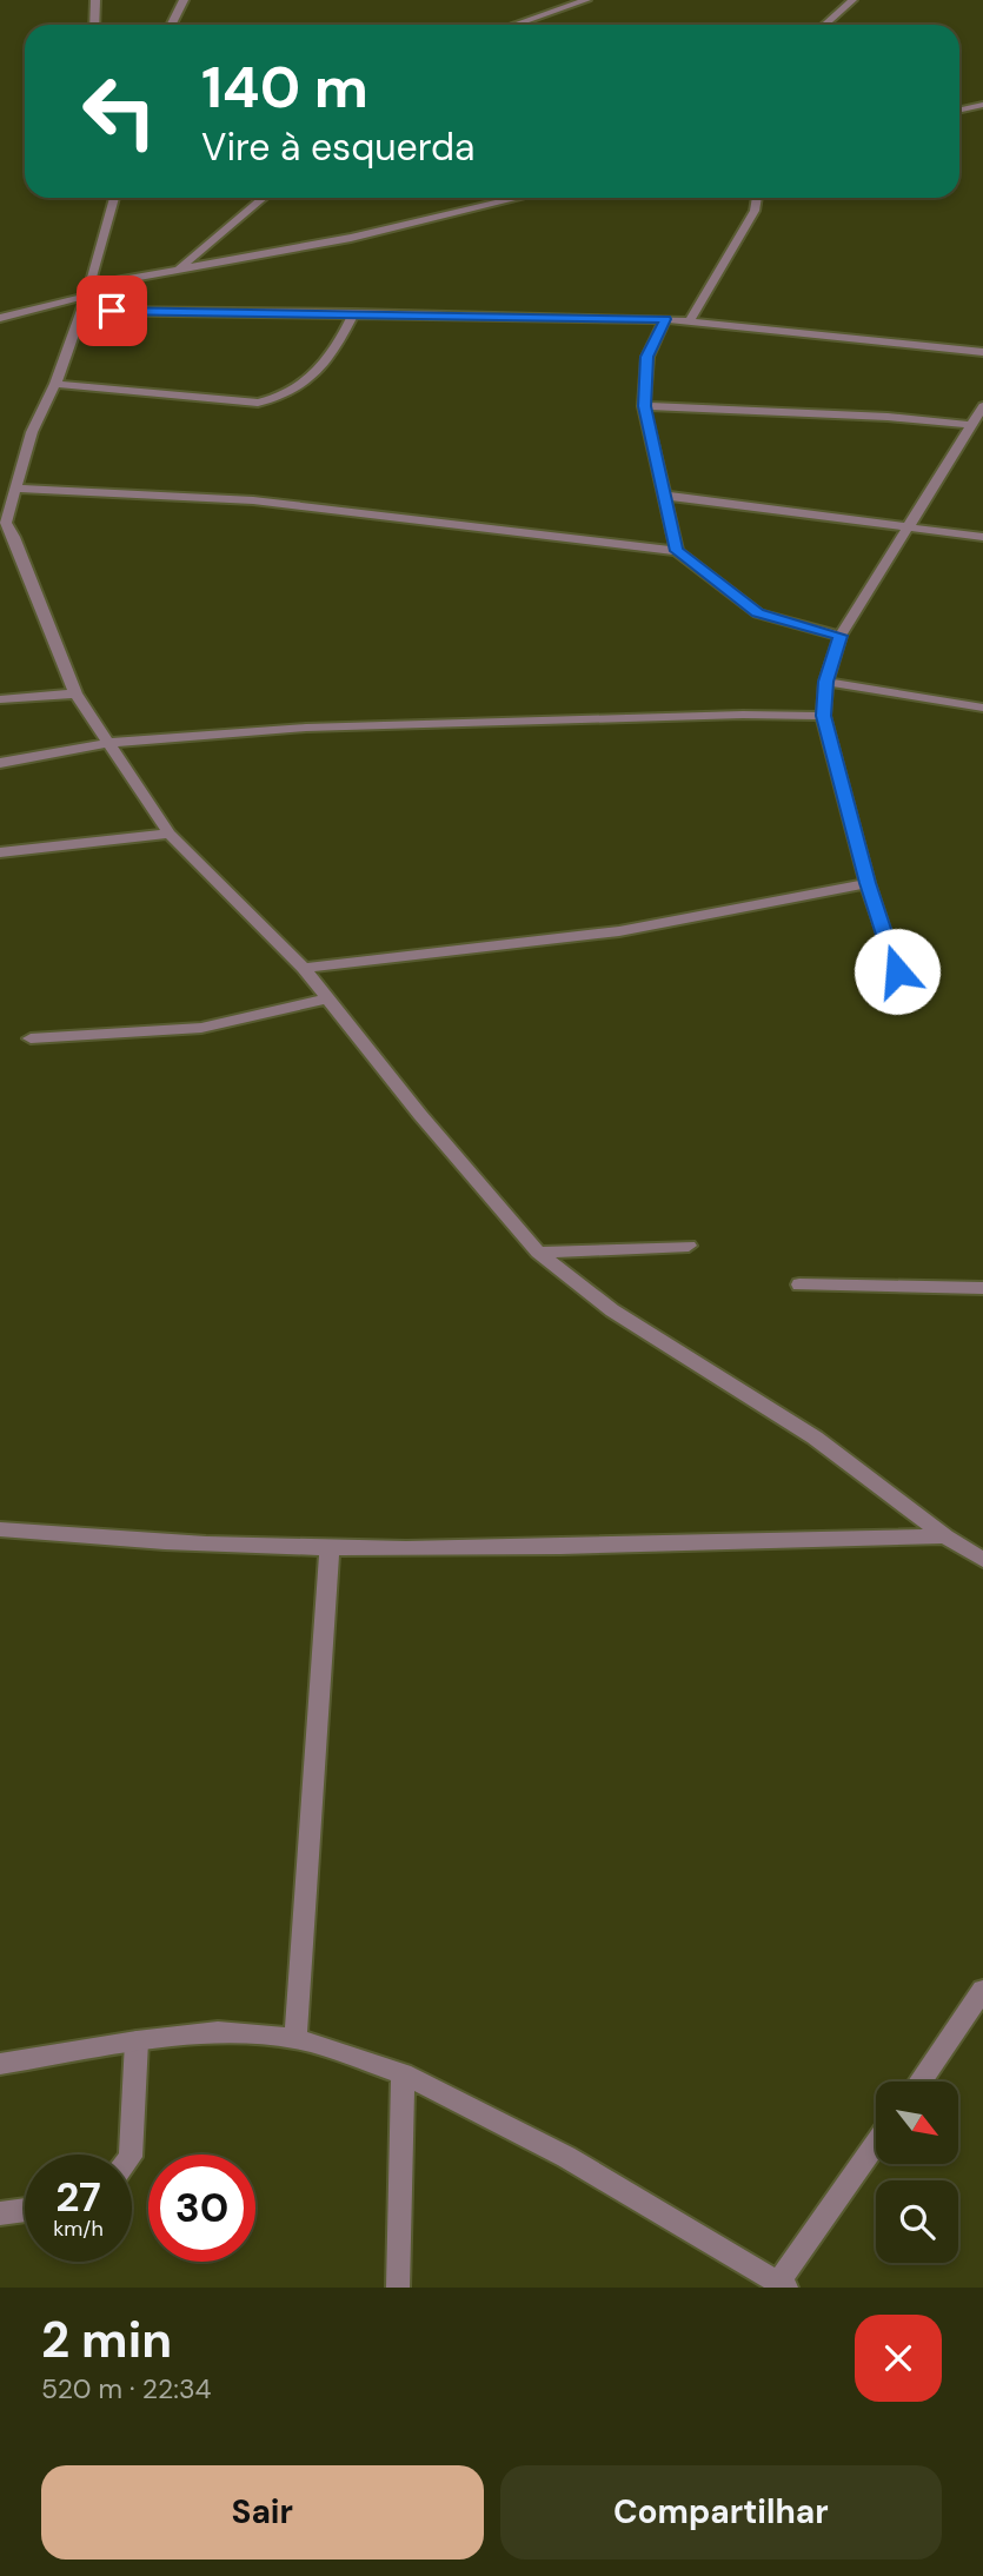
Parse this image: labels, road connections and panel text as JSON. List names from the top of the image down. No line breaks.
{"north":"bottom right","page":{"turn":["140 m","Vire à esquerda"],"speed":"27 km/h","limit":"30","heading":["2 min","520 m · 22:34"],"buttons":["Sair","Compartilhar"]}}
